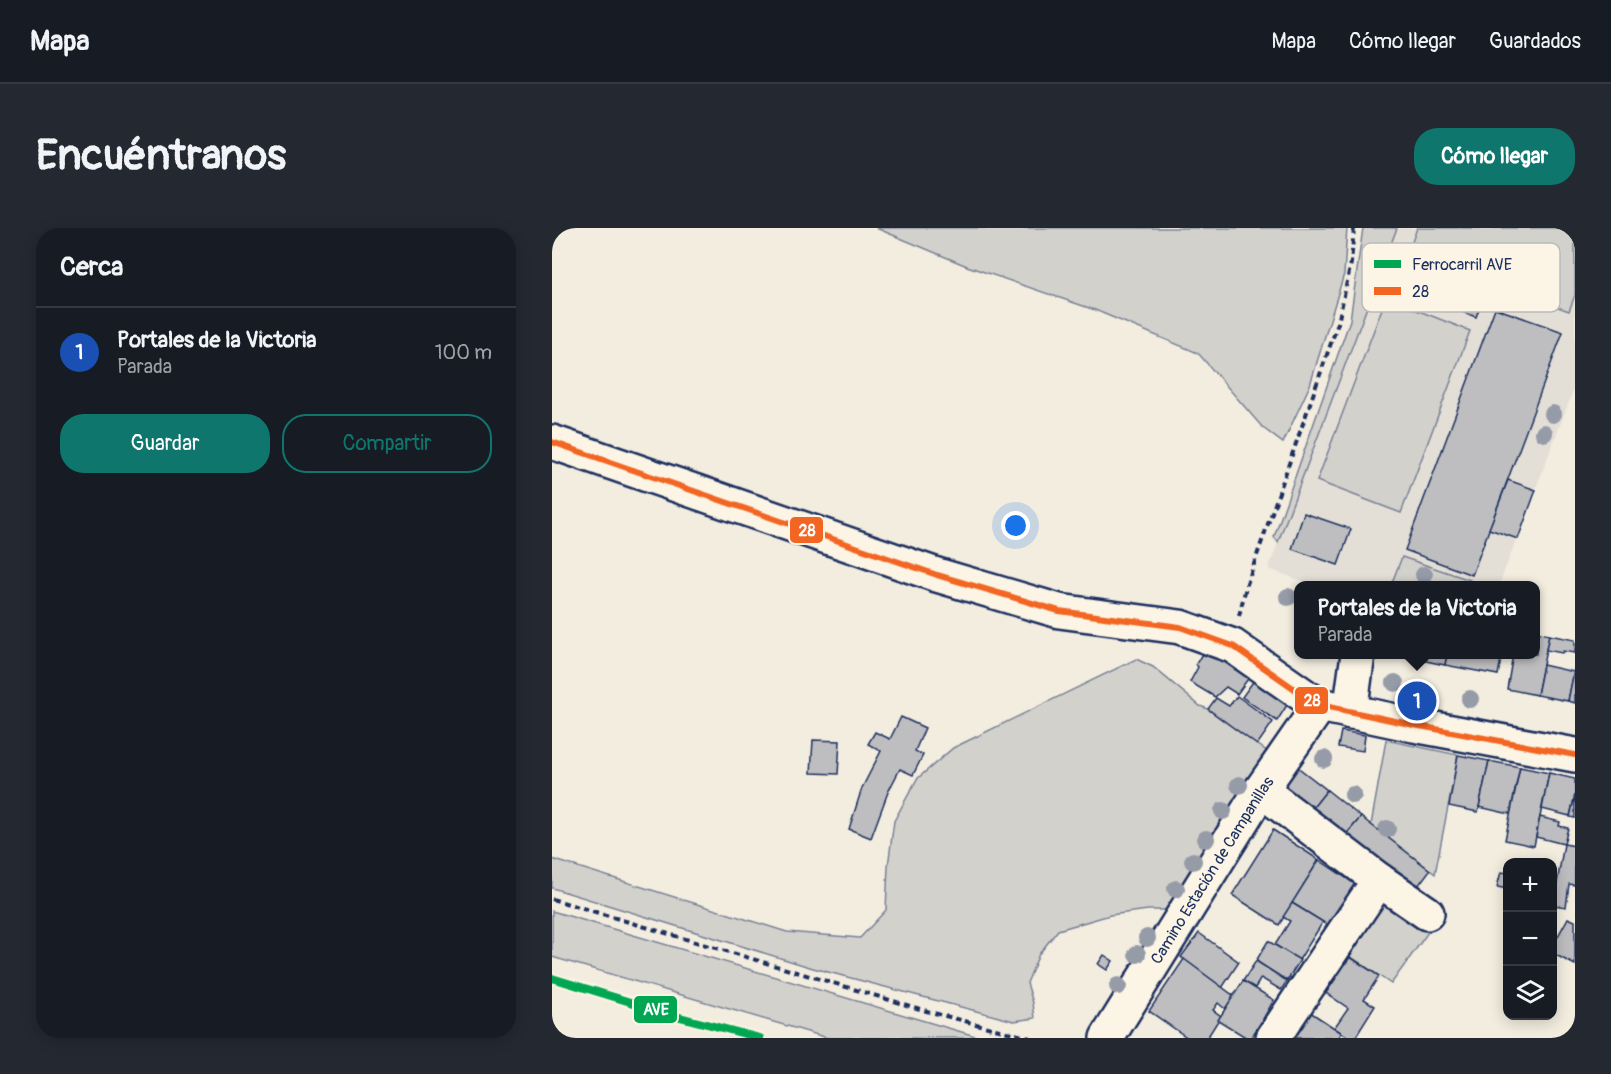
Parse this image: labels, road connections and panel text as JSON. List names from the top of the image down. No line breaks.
{"streets":{"street":["Camino Estación de Campanillas"]},"lines":["transit line 28","rail line AVE"],"legend":["Ferrocarril AVE","28"],"page":{"header":"Mapa","nav":["Mapa","Cómo llegar","Guardados"],"buttons":["Cómo llegar",["Guardar","Compartir"]],"title":"Encuéntranos","heading":"Cerca","list":[{"mark":"1","name":"Portales de la Victoria","note":"Parada","value":"100 m"}],"popup":["Portales de la Victoria","Parada"],"pins":"1","map_buttons":["+","−"]}}
